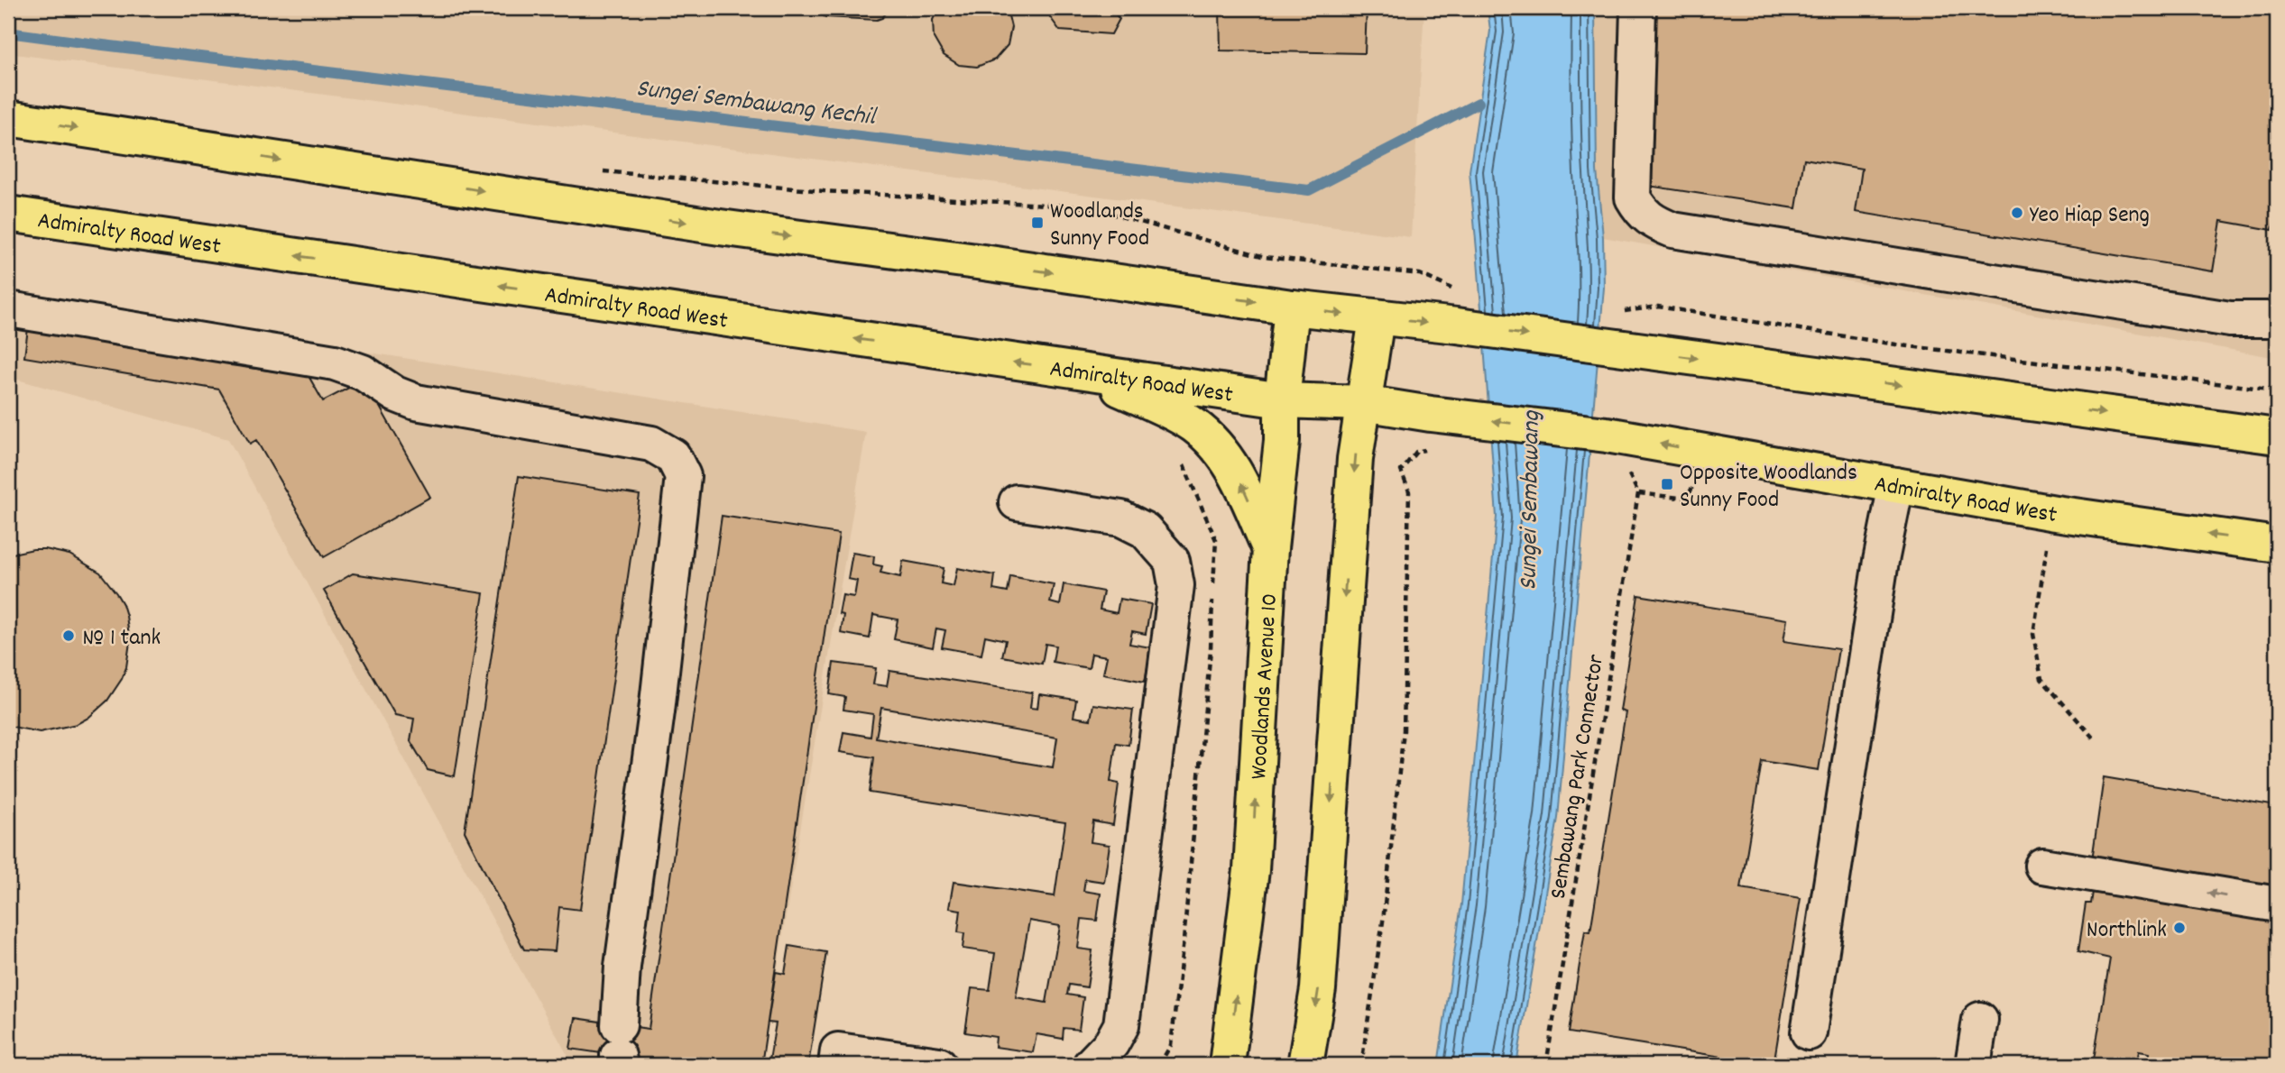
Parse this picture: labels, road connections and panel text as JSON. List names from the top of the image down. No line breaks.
{"streets":{"main road":["Admiralty Road West","Woodlands Avenue 10"],"path":["Sembawang Park Connector"]},"crossings":[["Admiralty Road West","Woodlands Avenue 10"]],"water":["Sungei Sembawang Kechil","Sungei Sembawang"],"places":{"other":["Yeo Hiap Seng","№ 1 tank","Northlink"],"transit":["Woodlands Sunny Food","Opposite Woodlands Sunny Food"]}}
